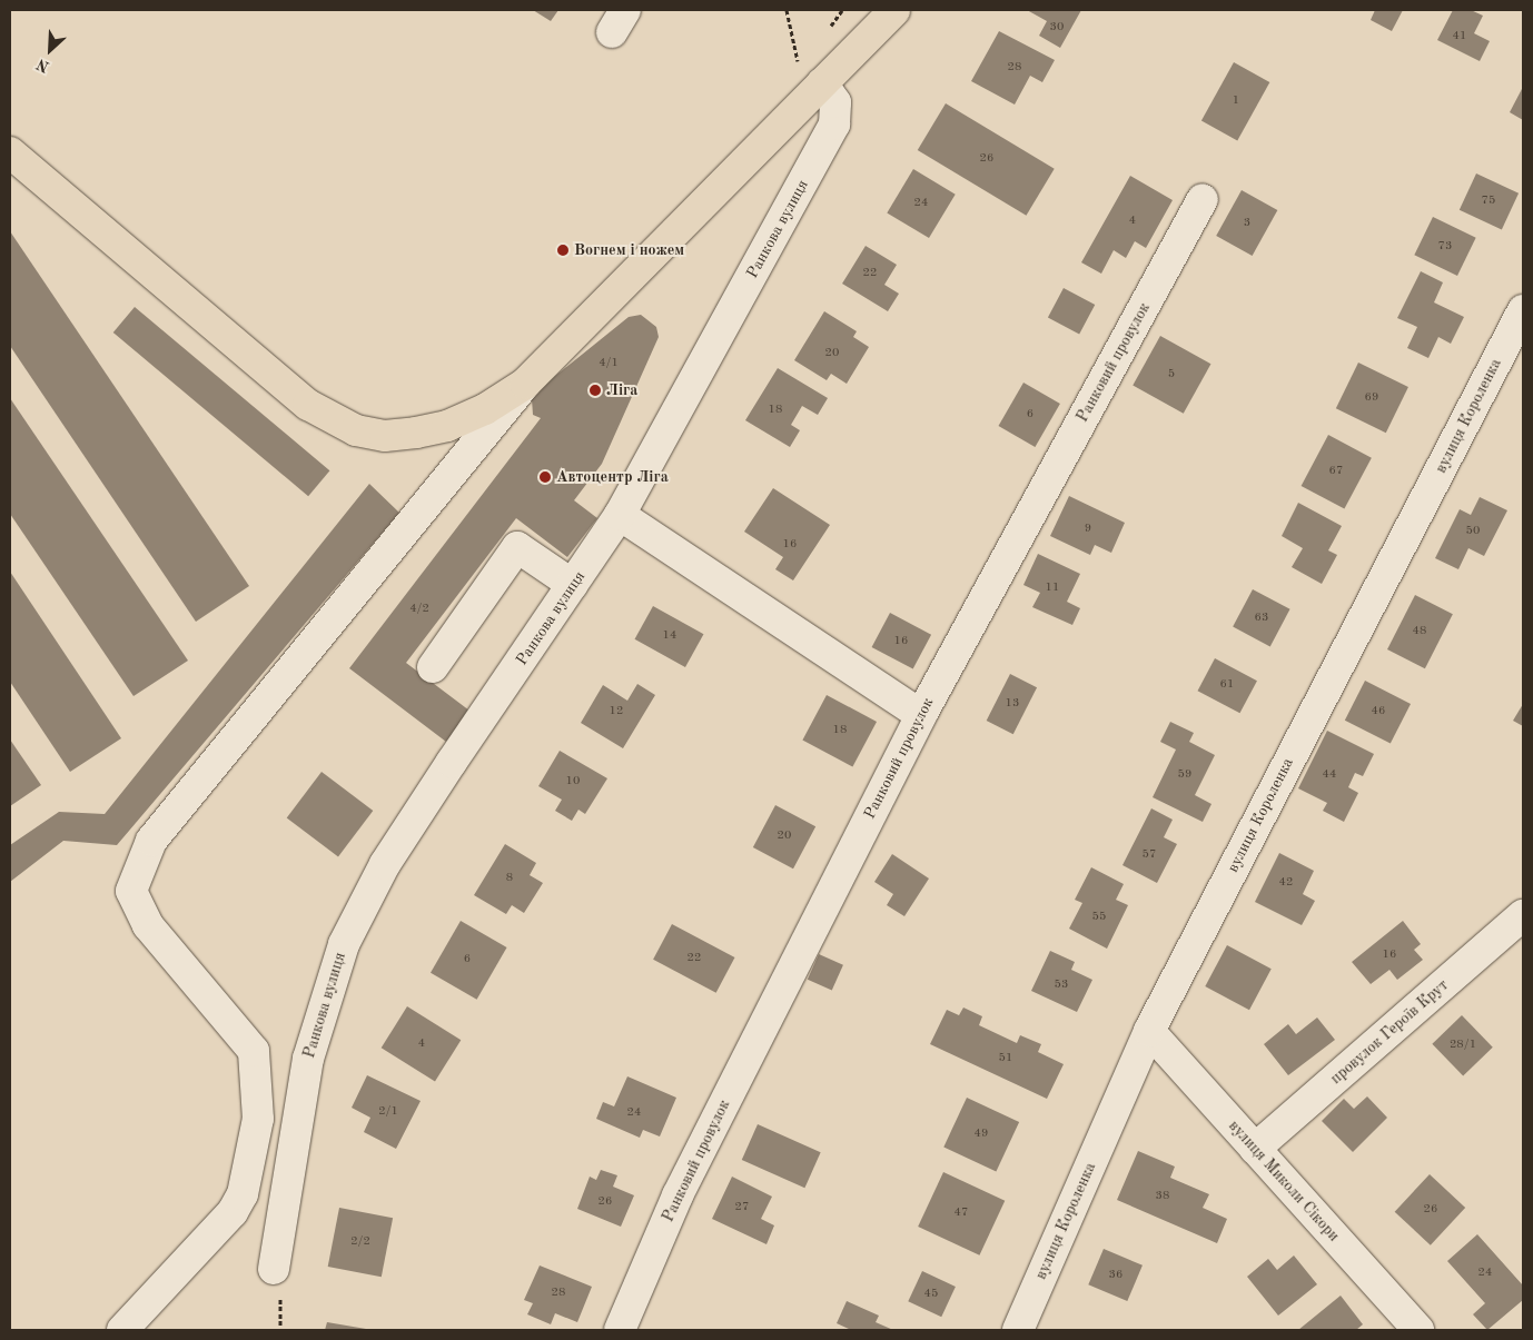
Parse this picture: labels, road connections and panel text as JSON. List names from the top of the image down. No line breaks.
{"streets":{"street":["Ранкова вулиця","Ранковий провулок","вулиця Короленка","провулок Героїв Крут","вулиця Миколи Сікори"]},"crossings":[["вулиця Короленка","вулиця Миколи Сікори"],["провулок Героїв Крут","вулиця Миколи Сікори"]],"places":["Вогнем і ножем","Ліга","Автоцентр Ліга"],"house_numbers":["30","41","28","1","26","75","24","4","3","73","22","20","4/1","5","69","18","6","67","9","50","16","11","4/2","63","48","14","16","61","13","12","46","18","59","44","10","20","57","8","42","55","16","22","6","53","4","28/1","51","2/1","24","49","38","26","27","26","47","2/2","24","36","28","45"],"north":"bottom left"}
